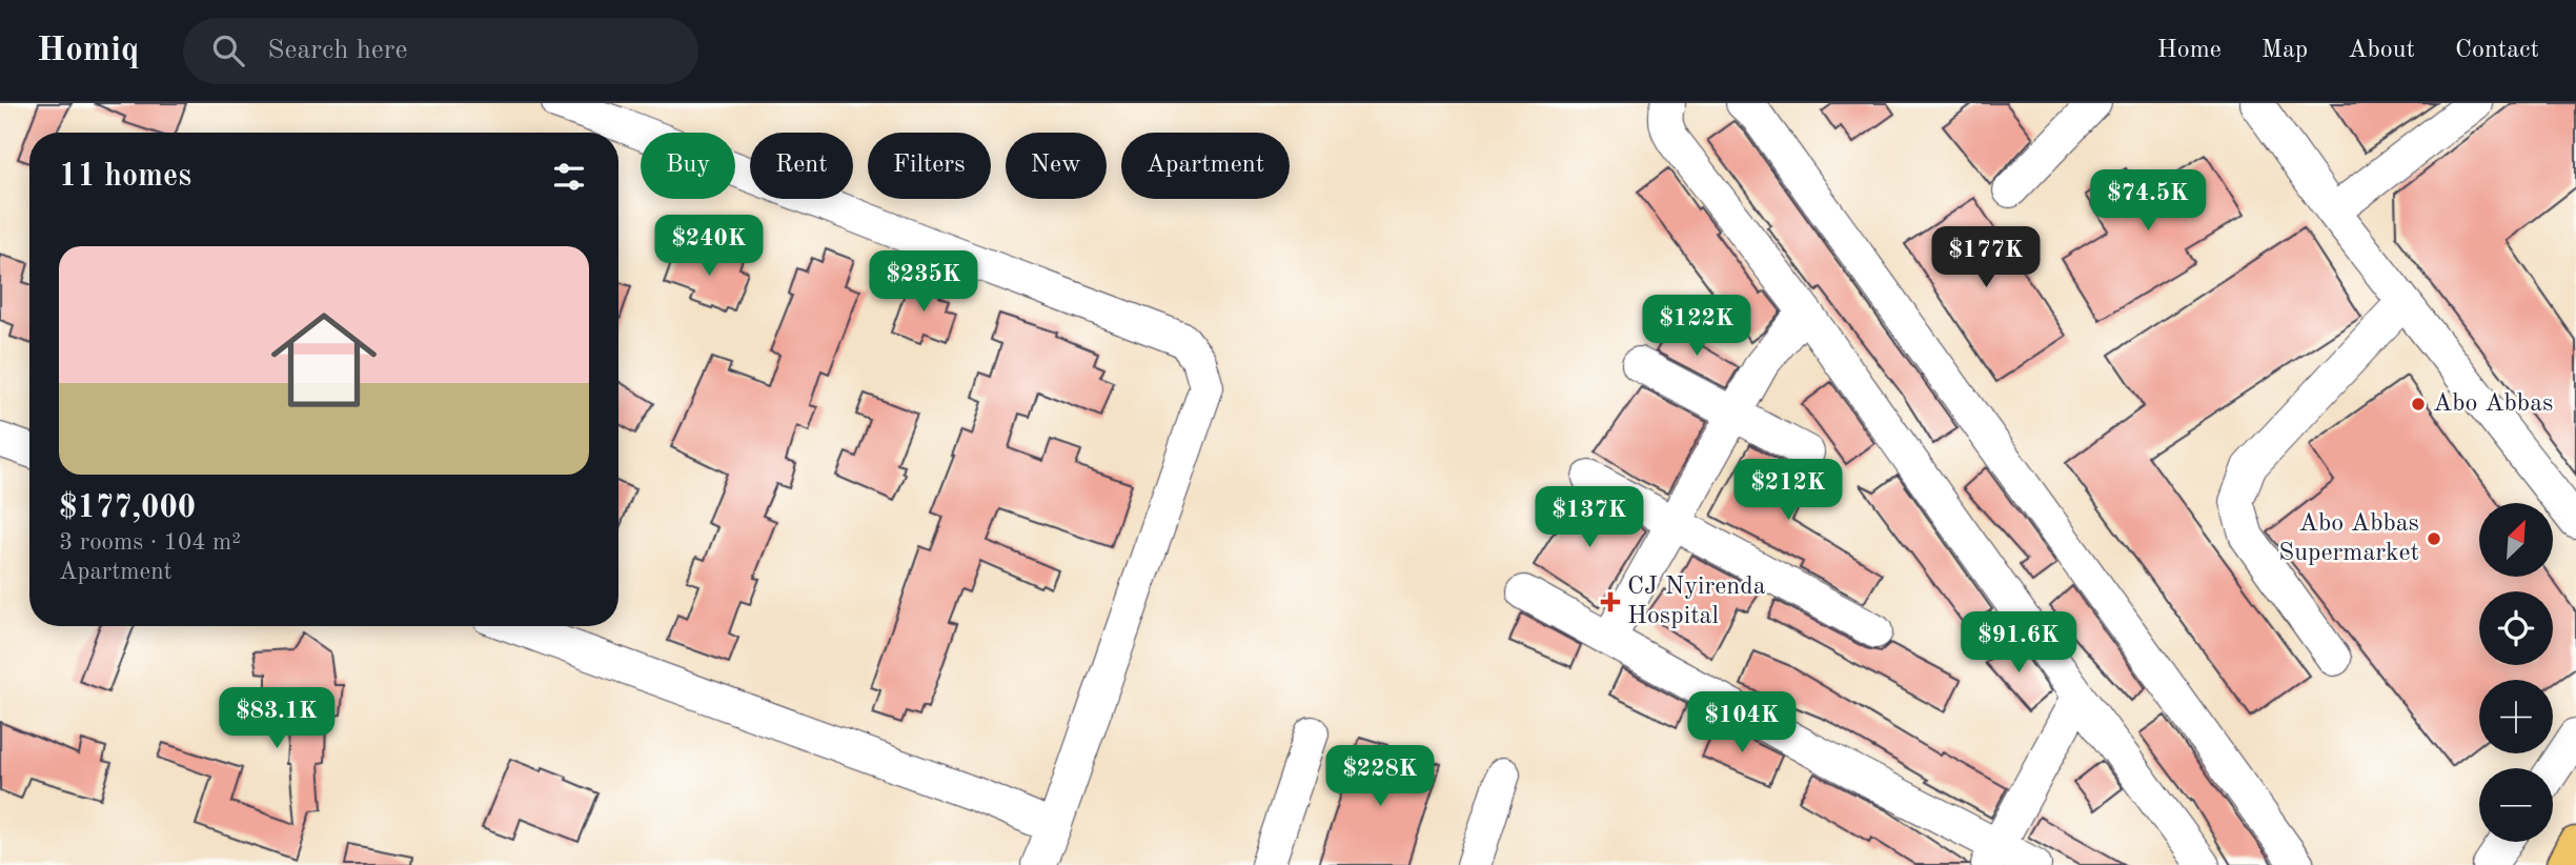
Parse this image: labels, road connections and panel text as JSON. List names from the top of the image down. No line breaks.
{"places":{"other":["Abo Abbas","Abo Abbas Supermarket"],"health":["CJ Nyirenda Hospital"]},"north":"top right","page":{"header":"Homiq","search":"Search here","nav":["Home","Map","About","Contact"],"chip":["Buy","Rent","Filters","New","Apartment"],"heading":"11 homes","price":["$74.5K","$240K","$177K","$235K","$122K","$212K","$137K","$91.6K","$83.1K","$104K","$228K"],"list":[{"name":"$177,000","note":"3 rooms · 104 m² · Apartment"}],"map_buttons":["+","−"]}}
